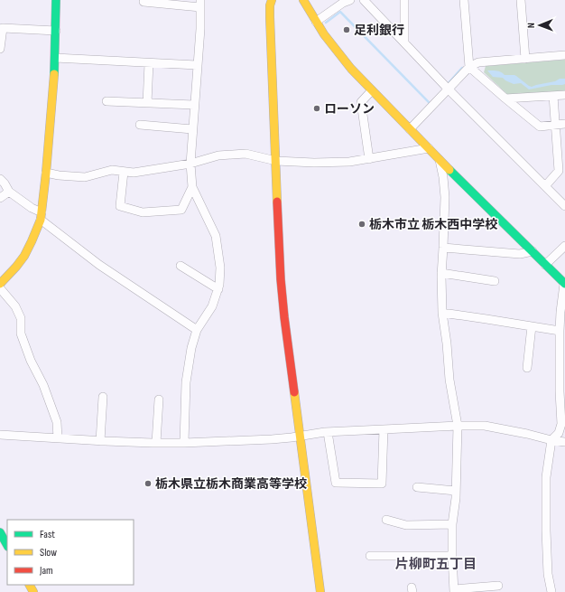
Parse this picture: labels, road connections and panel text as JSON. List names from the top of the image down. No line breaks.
{"districts":["片柳町五丁目"],"places":["足利銀行","ローソン","栃木市立 栃木西中学校","栃木県立栃木商業高等学校"],"legend":["Fast","Slow","Jam"],"north":"left"}
